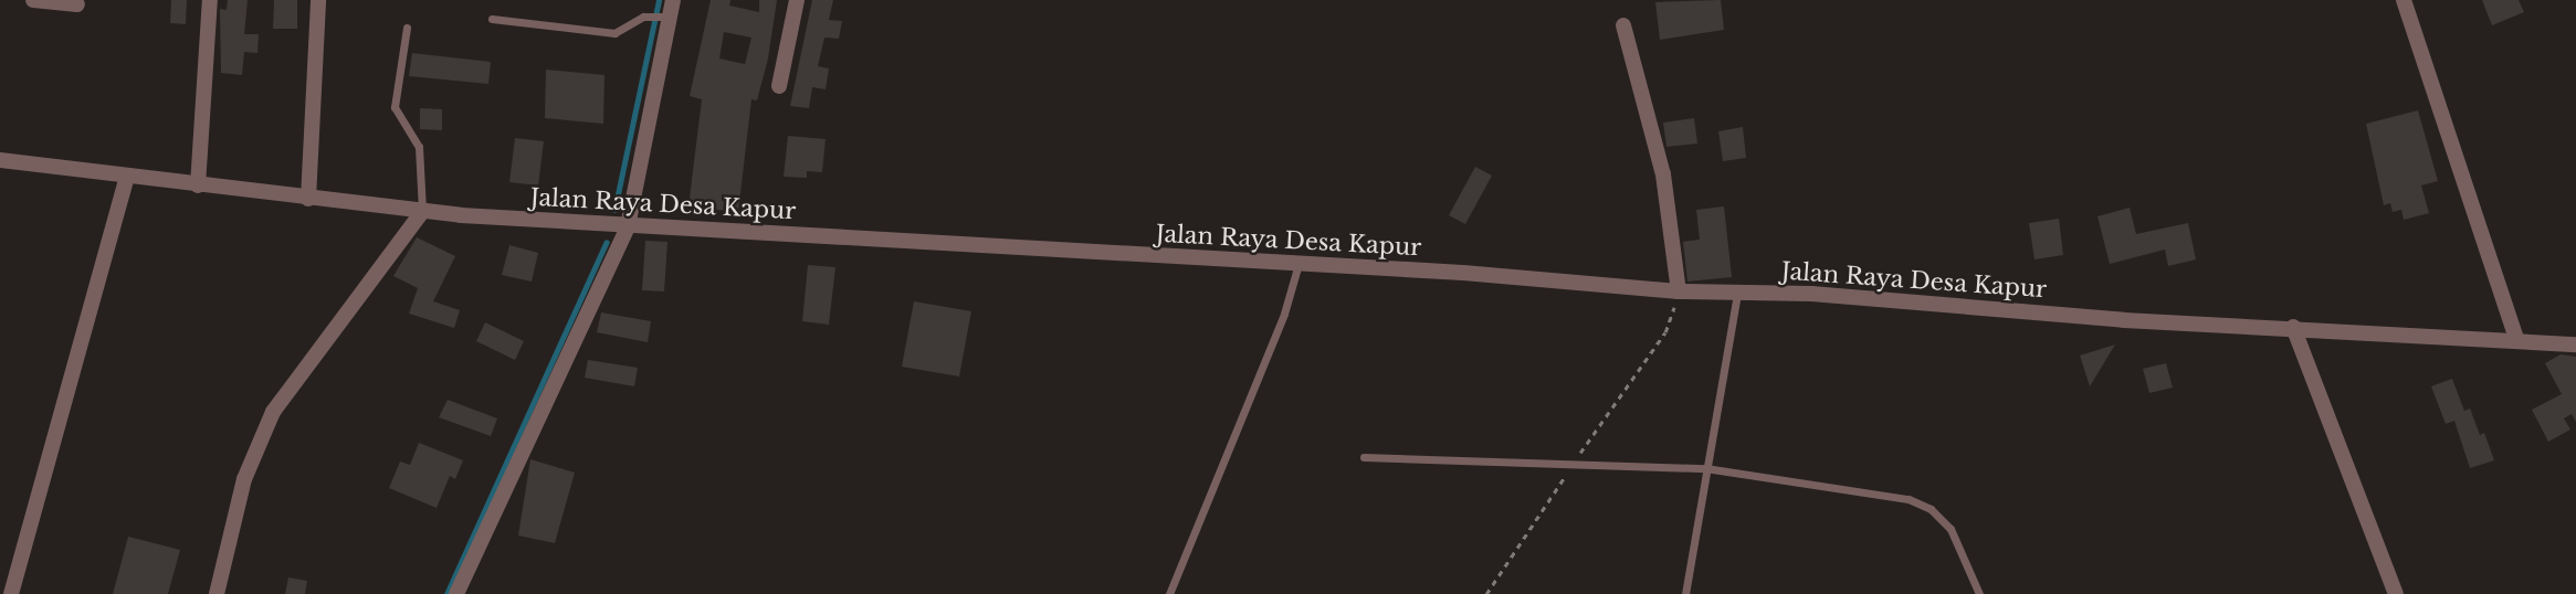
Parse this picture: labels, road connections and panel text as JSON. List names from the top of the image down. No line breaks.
{"streets":{"street":["Jalan Raya Desa Kapur"]}}
